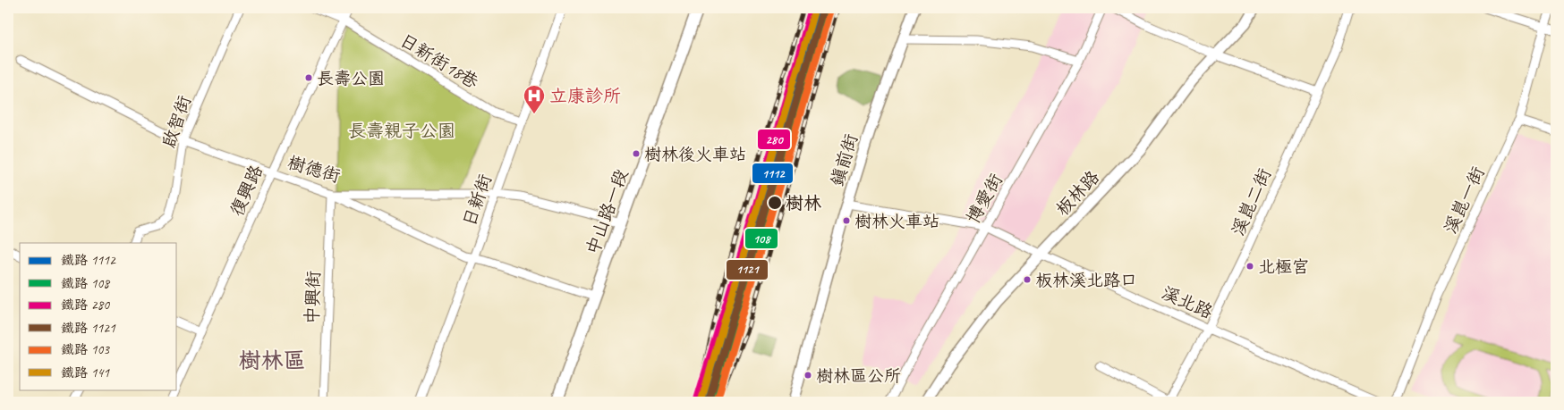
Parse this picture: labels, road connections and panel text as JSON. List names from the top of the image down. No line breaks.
{"streets":{"main road":["中山路一段"],"street":["日新街18巷","啟智街","鎮前街","樹德街","復興路","板林路","博愛街","日新街","溪崑一街","溪崑二街","中興街","溪北路"]},"crossings":[["日新街18巷","復興路"],["日新街18巷","日新街"],["啟智街","樹德街"],["鎮前街","溪北路"],["樹德街","復興路"],["樹德街","日新街"],["樹德街","中山路一段"],["樹德街","中興街"],["板林路","溪北路"],["博愛街","溪北路"],["溪崑二街","溪北路"]],"districts":["樹林區"],"parks":["長壽親子公園"],"places":{"other":["長壽公園","樹林後火車站","樹林","樹林火車站","北極宮","板林溪北路口","樹林區公所"],"hospital":["立康診所"]},"lines":["rail line 1112","rail line 280","rail line 1121","rail line 141","rail line 108","rail line 103"],"legend":["鐵路 1112","鐵路 108","鐵路 280","鐵路 1121","鐵路 103","鐵路 141"]}
